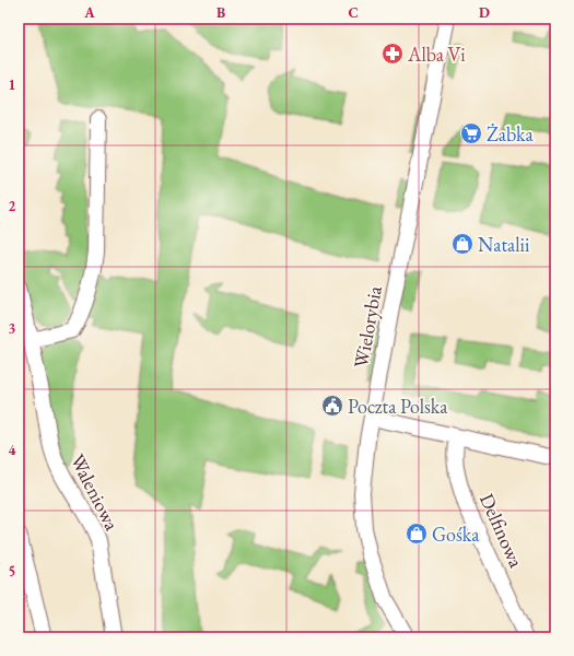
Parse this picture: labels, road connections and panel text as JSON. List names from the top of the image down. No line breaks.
{"streets":{"street":["Wielorybia","Waleniowa","Delfinowa"]},"places":{"pharmacy":["Alba Vi"],"supermarket":["Żabka"],"shop":["Natalii","Gośka"],"public building":["Poczta Polska"]},"grid":{"columns":["A","B","C","D"],"rows":["1","2","3","4","5"]}}
